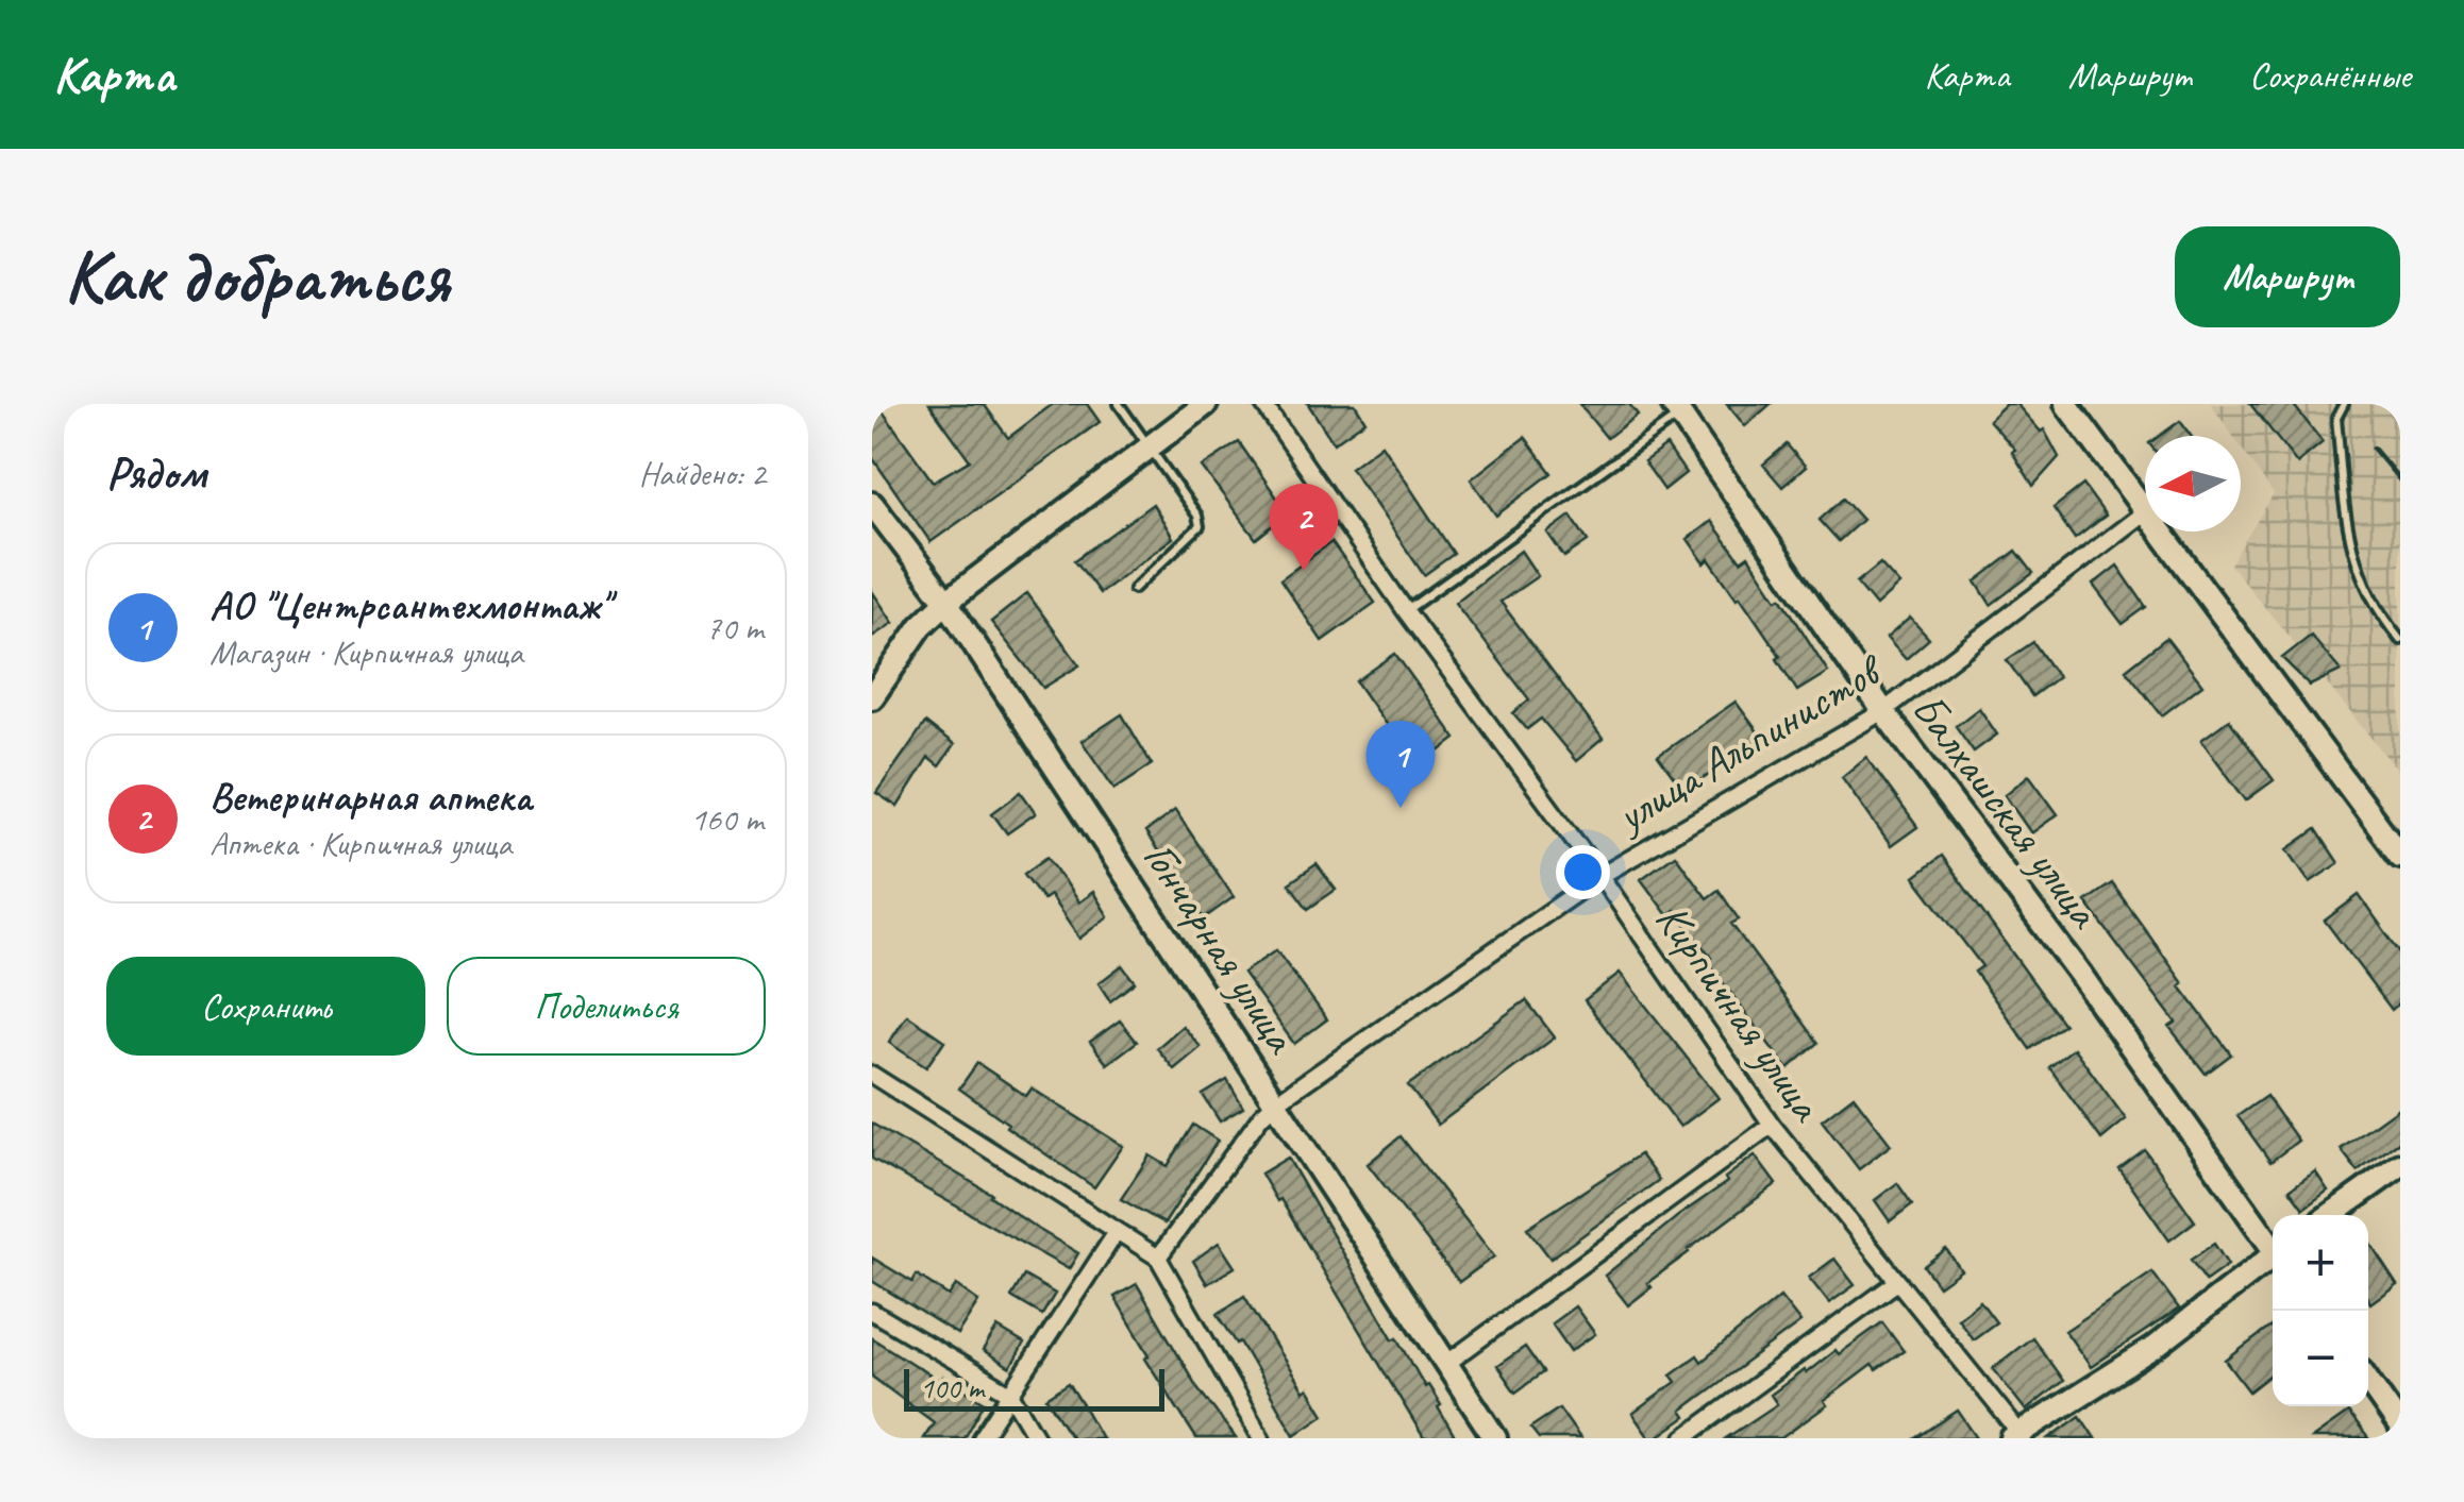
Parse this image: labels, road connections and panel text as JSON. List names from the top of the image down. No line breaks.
{"streets":{"street":["улица Альпинистов","Балхашская улица","Гончарная улица","Кирпичная улица"]},"crossings":[["улица Альпинистов","Балхашская улица"],["улица Альпинистов","Гончарная улица"],["улица Альпинистов","Кирпичная улица"]],"scale_bar":"100 m","north":"left","page":{"header":"Карта","nav":["Карта","Маршрут","Сохранённые"],"buttons":["Маршрут",["Сохранить","Поделиться"]],"title":"Как добраться","heading":["Рядом","Найдено: 2"],"pins":["2","1"],"list":[{"mark":"1","name":"АО \"Центрсантехмонтаж\"","note":"Магазин · Кирпичная улица","value":"70 m"},{"mark":"2","name":"Ветеринарная аптека","note":"Аптека · Кирпичная улица","value":"160 m"}],"map_buttons":["+","−"],"scale":"100 m"}}
